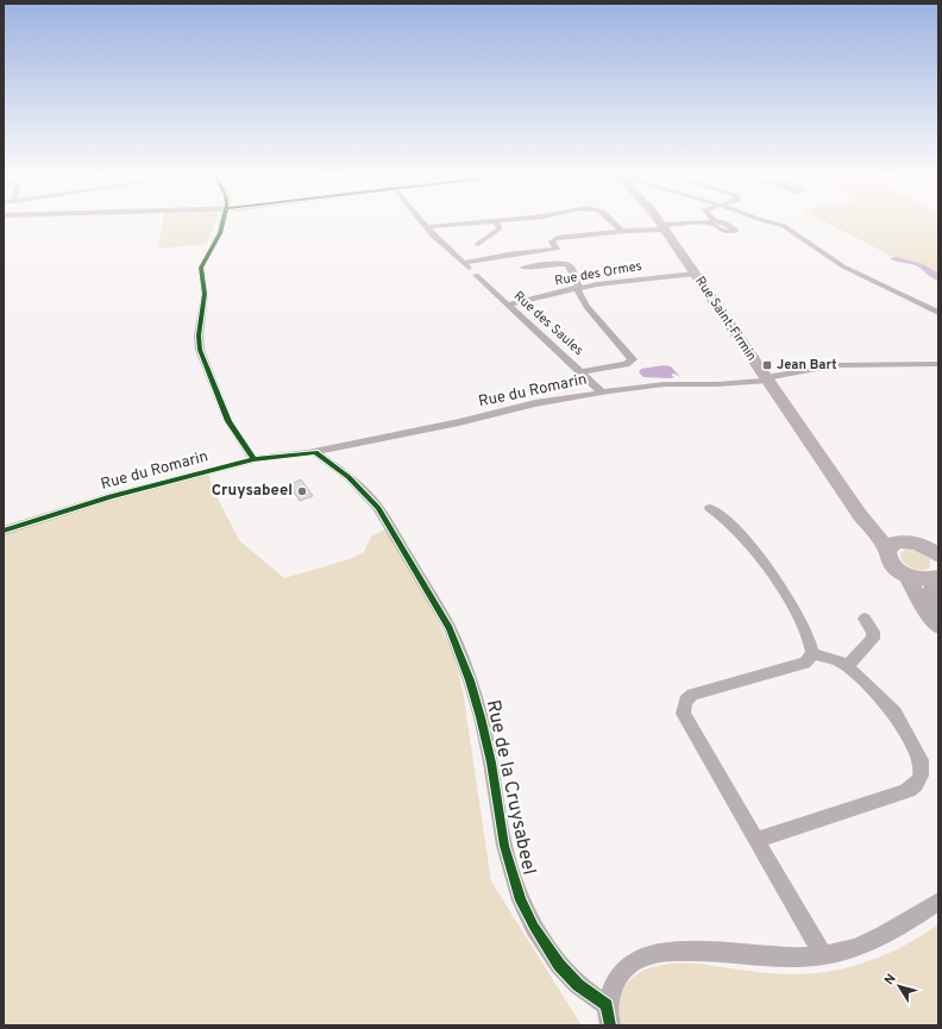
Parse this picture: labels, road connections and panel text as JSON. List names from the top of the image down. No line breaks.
{"streets":{"main road":["Rue Saint-Firmin"],"street":["Rue des Ormes","Rue des Saules","Rue du Romarin","Rue de la Cruysabeel"]},"crossings":[["Rue des Ormes","Rue Saint-Firmin"],["Rue des Ormes","Rue des Saules"],["Rue Saint-Firmin","Rue du Romarin"],["Rue des Saules","Rue du Romarin"],["Rue du Romarin","Rue de la Cruysabeel"]],"places":{"transit":["Jean Bart"],"other":["Cruysabeel"]},"north":"top left"}
